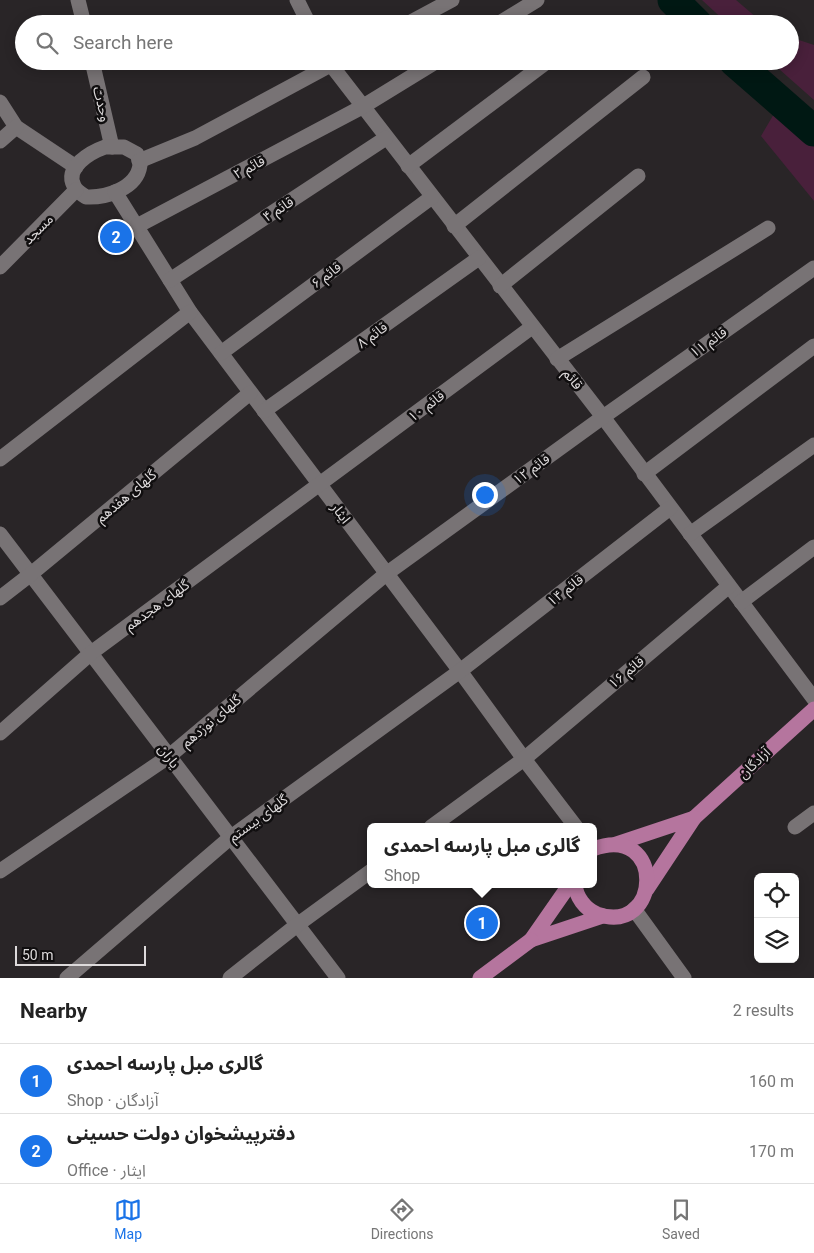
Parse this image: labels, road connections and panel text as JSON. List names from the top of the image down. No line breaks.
{"streets":{"main road":["آزادگان"],"street":["وحدت","قائم ۲","قائم ۴","مسجد","قائم ۶","قائم ۸","قائم ۱۱","قائم","قائم ۱۰","قائم ۱۲","گلهای هفدهم","ایثار","قائم ۱۴","گلهای هجدهم","قائم ۱۶","گلهای نوزدهم","یاران","گلهای بیستم"]},"crossings":[["وحدت","مسجد"],["وحدت","ایثار"],["قائم ۲","قائم"],["قائم ۲","ایثار"],["قائم ۴","قائم"],["قائم ۴","ایثار"],["مسجد","ایثار"],["قائم ۶","قائم"],["قائم ۶","ایثار"],["قائم ۸","قائم"],["قائم ۸","ایثار"],["قائم ۱۱","قائم"],["قائم ۱۱","قائم ۱۲"],["قائم","قائم ۱۰"],["قائم","قائم ۱۲"],["قائم","قائم ۱۴"],["قائم","قائم ۱۶"],["قائم ۱۰","ایثار"],["قائم ۱۰","گلهای هجدهم"],["قائم ۱۲","ایثار"],["قائم ۱۲","گلهای نوزدهم"],["گلهای هفدهم","ایثار"],["گلهای هفدهم","یاران"],["ایثار","قائم ۱۴"],["ایثار","گلهای هجدهم"],["ایثار","قائم ۱۶"],["ایثار","گلهای نوزدهم"],["ایثار","گلهای بیستم"],["قائم ۱۴","گلهای بیستم"],["گلهای هجدهم","یاران"],["گلهای نوزدهم","یاران"],["یاران","گلهای بیستم"]],"scale_bar":"50 m","page":{"search":"Search here","pins":["2","1"],"popup":["گالری مبل پارسه احمدی","Shop"],"scale":"50 m","heading":["Nearby","2 results"],"list":[{"mark":"1","name":"گالری مبل پارسه احمدی","note":"Shop · آزادگان","value":"160 m"},{"mark":"2","name":"دفترپیشخوان دولت حسینی","note":"Office · ایثار","value":"170 m"}],"nav":["Map","Directions","Saved"]}}
